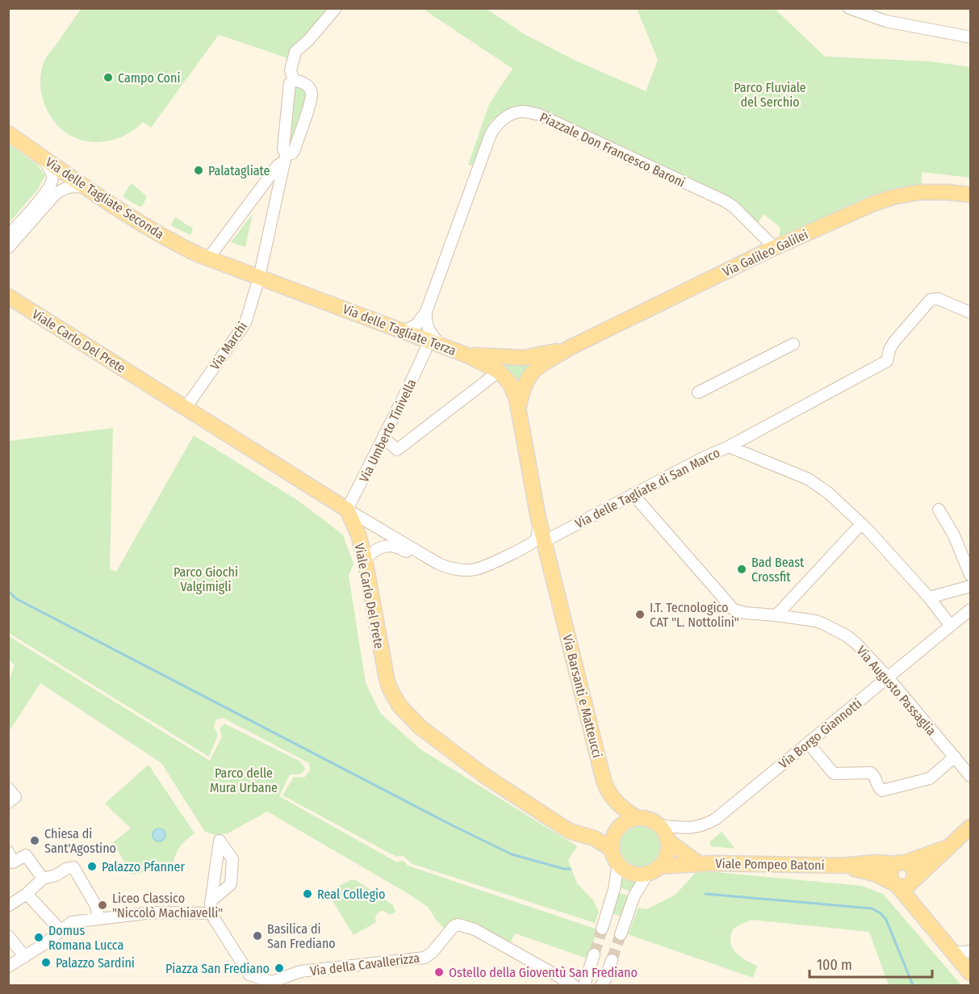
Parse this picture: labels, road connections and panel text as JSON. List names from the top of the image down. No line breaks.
{"streets":{"main road":["Via delle Tagliate Seconda","Via Galileo Galilei","Via delle Tagliate Terza","Viale Carlo Del Prete","Via Barsanti e Matteucci","Viale Pompeo Batoni"],"street":["Piazzale Don Francesco Baroni","Via Marchi","Via Umberto Tinivella","Via delle Tagliate di San Marco","Via Augusto Passaglia","Via Borgo Giannotti","Via della Cavallerizza"]},"crossings":[["Piazzale Don Francesco Baroni","Via Galileo Galilei"],["Piazzale Don Francesco Baroni","Via delle Tagliate Terza"],["Via delle Tagliate Seconda","Via delle Tagliate Terza"],["Via delle Tagliate Seconda","Via Marchi"],["Via Galileo Galilei","Via delle Tagliate Terza"],["Via Galileo Galilei","Via Barsanti e Matteucci"],["Via delle Tagliate Terza","Via Marchi"],["Via delle Tagliate Terza","Via Barsanti e Matteucci"],["Viale Carlo Del Prete","Via Marchi"],["Viale Carlo Del Prete","Via Umberto Tinivella"],["Viale Carlo Del Prete","Via Barsanti e Matteucci"],["Viale Carlo Del Prete","Via Borgo Giannotti"],["Viale Carlo Del Prete","Viale Pompeo Batoni"],["Via Umberto Tinivella","Via Barsanti e Matteucci"],["Via delle Tagliate di San Marco","Via Augusto Passaglia"],["Via delle Tagliate di San Marco","Via Barsanti e Matteucci"],["Via Augusto Passaglia","Via Borgo Giannotti"],["Via Barsanti e Matteucci","Via Borgo Giannotti"],["Via Barsanti e Matteucci","Viale Pompeo Batoni"],["Via Borgo Giannotti","Viale Pompeo Batoni"]],"parks":["Parco Fluviale del Serchio","Parco Giochi Valgimigli","Parco delle Mura Urbane"],"places":["Campo Coni","Palatagliate","Bad Beast Crossfit","I.T. Tecnologico CAT \"L. Nottolini\"","Chiesa di Sant'Agostino","Palazzo Pfanner","Real Collegio","Liceo Classico \"Niccolò Machiavelli\"","Basilica di San Frediano","Domus Romana Lucca","Palazzo Sardini","Piazza San Frediano","Ostello della Gioventù San Frediano"],"scale_bar":"100 m"}
